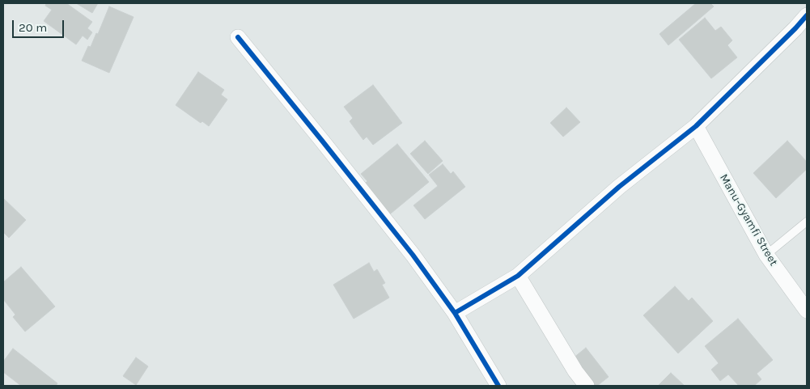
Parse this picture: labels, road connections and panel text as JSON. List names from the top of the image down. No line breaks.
{"streets":{"street":["Manu-Gyamfi Street"]},"scale_bar":"20 m"}
